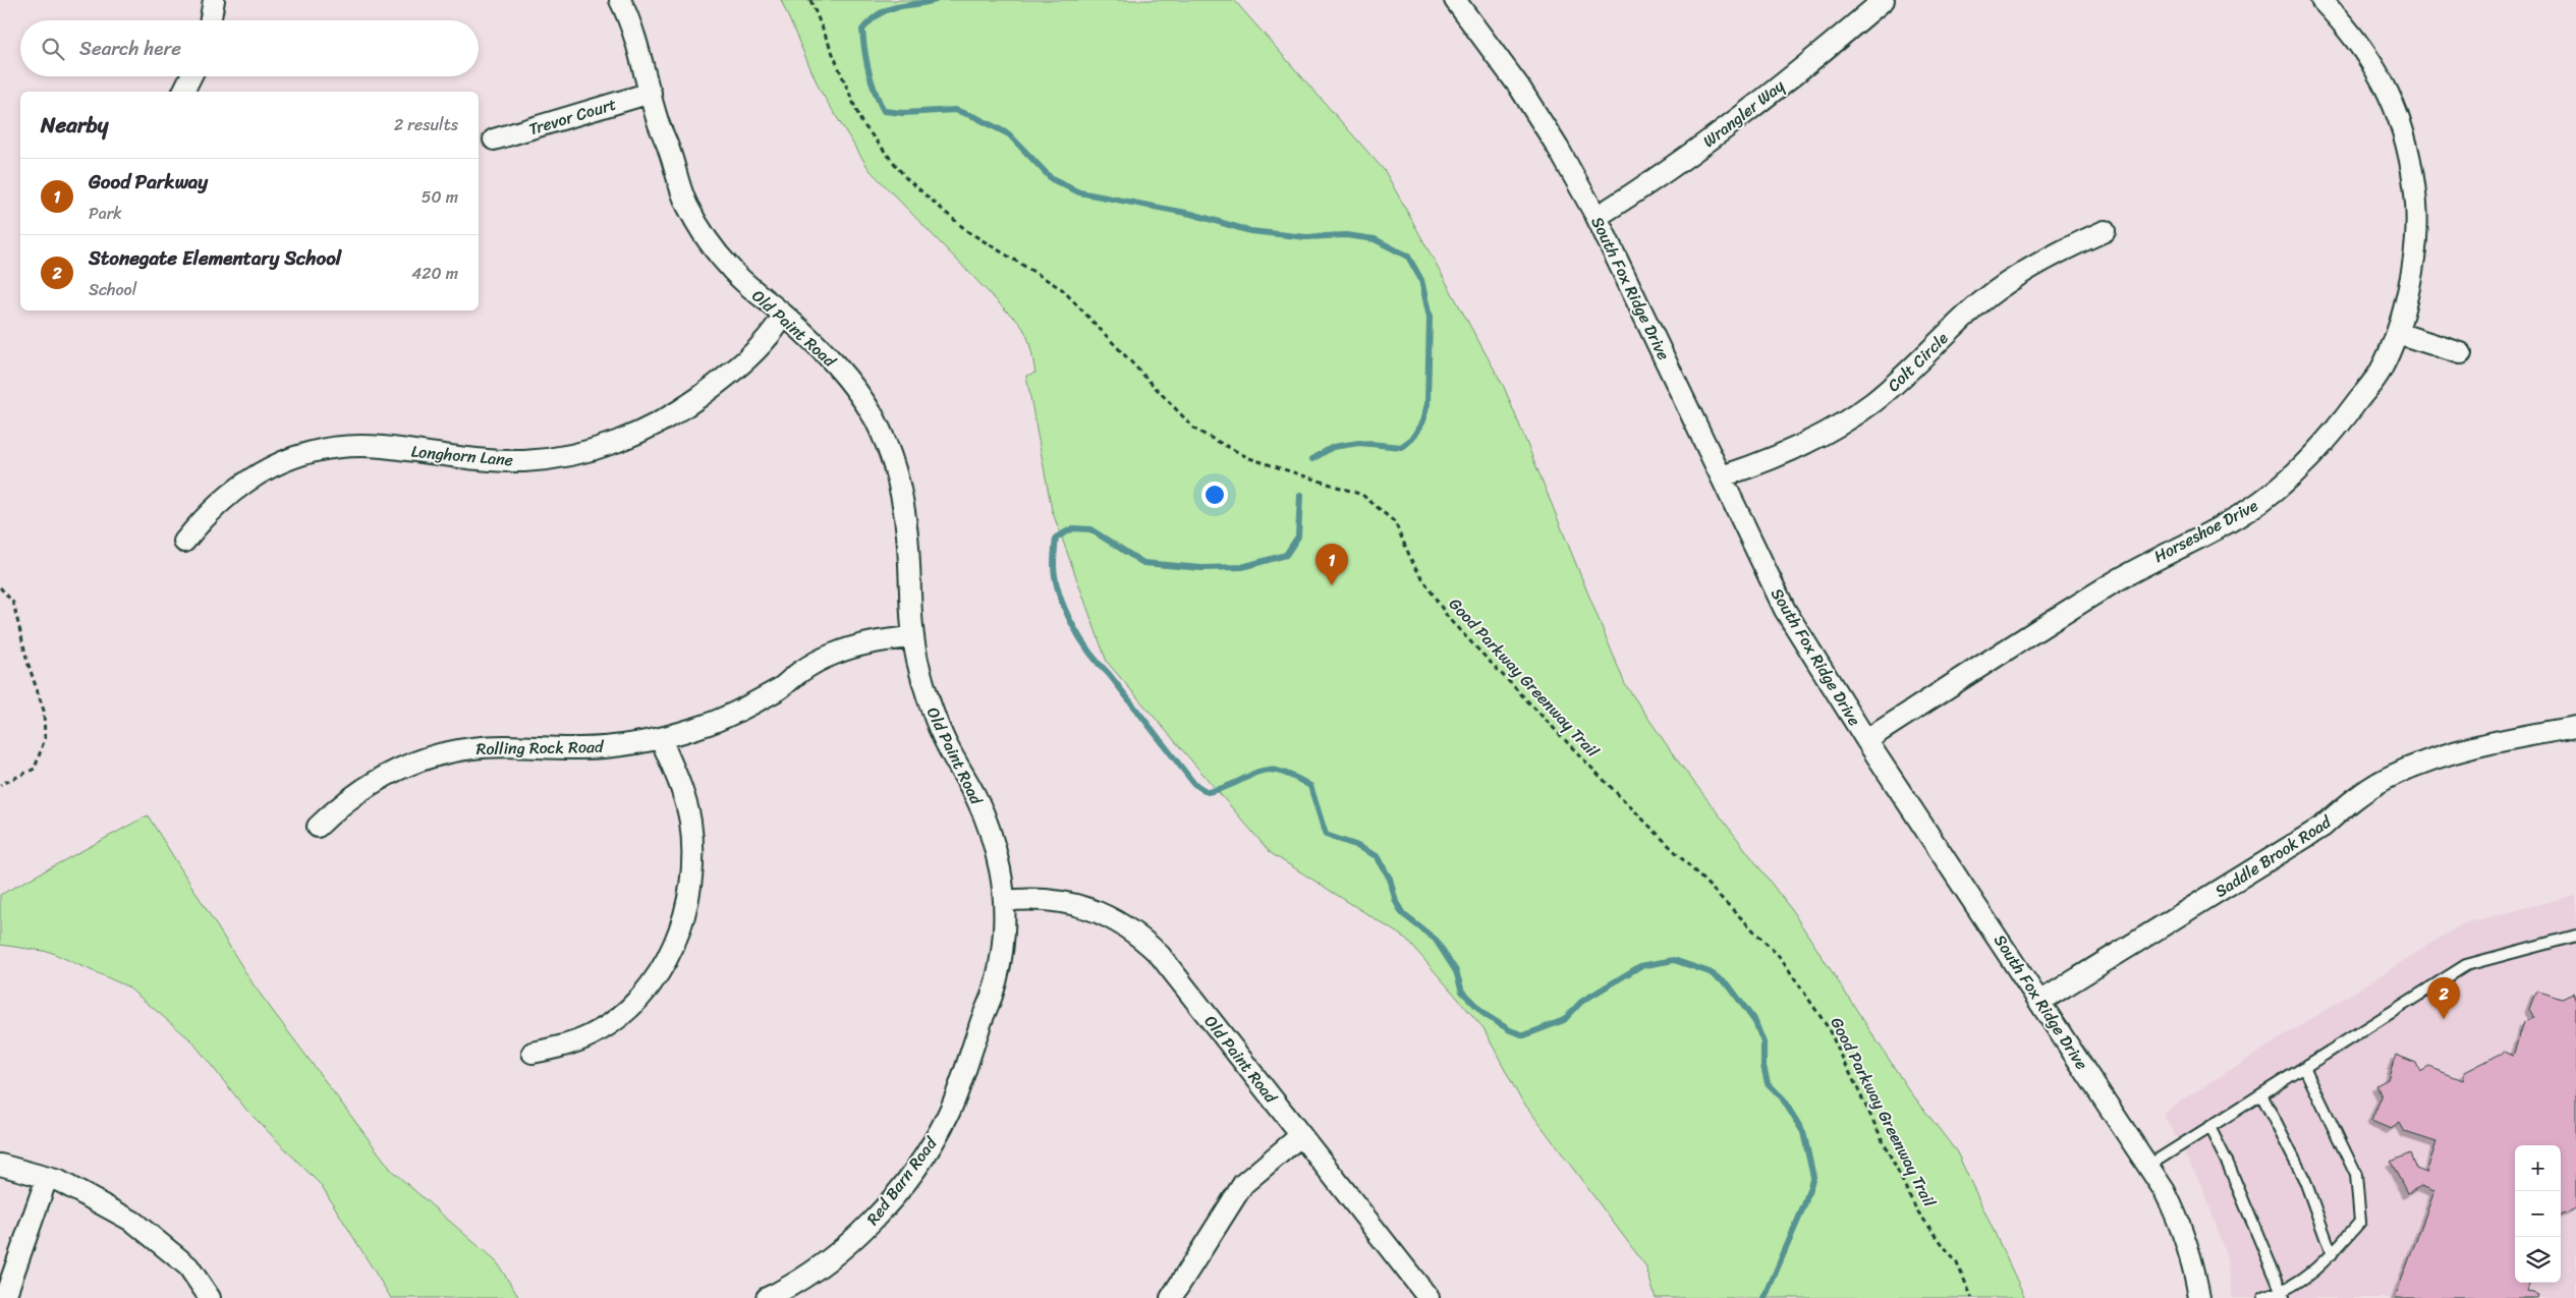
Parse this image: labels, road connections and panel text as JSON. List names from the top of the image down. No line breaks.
{"streets":{"street":["Wrangler Way","Trevor Court","South Fox Ridge Drive","Old Paint Road","Colt Circle","Longhorn Lane","Horseshoe Drive","Rolling Rock Road","Saddle Brook Road","Red Barn Road"],"path":["Good Parkway Greenway Trail"]},"crossings":[["Wrangler Way","South Fox Ridge Drive"],["Trevor Court","Old Paint Road"],["South Fox Ridge Drive","Colt Circle"],["South Fox Ridge Drive","Horseshoe Drive"],["South Fox Ridge Drive","Saddle Brook Road"],["Old Paint Road","Longhorn Lane"],["Old Paint Road","Rolling Rock Road"],["Old Paint Road","Red Barn Road"]],"page":{"search":"Search here","heading":["Nearby","2 results"],"list":[{"mark":"1","name":"Good Parkway","note":"Park","value":"50 m"},{"mark":"2","name":"Stonegate Elementary School","note":"School","value":"420 m"}],"pins":["1","2"],"map_buttons":["+","−"]}}
